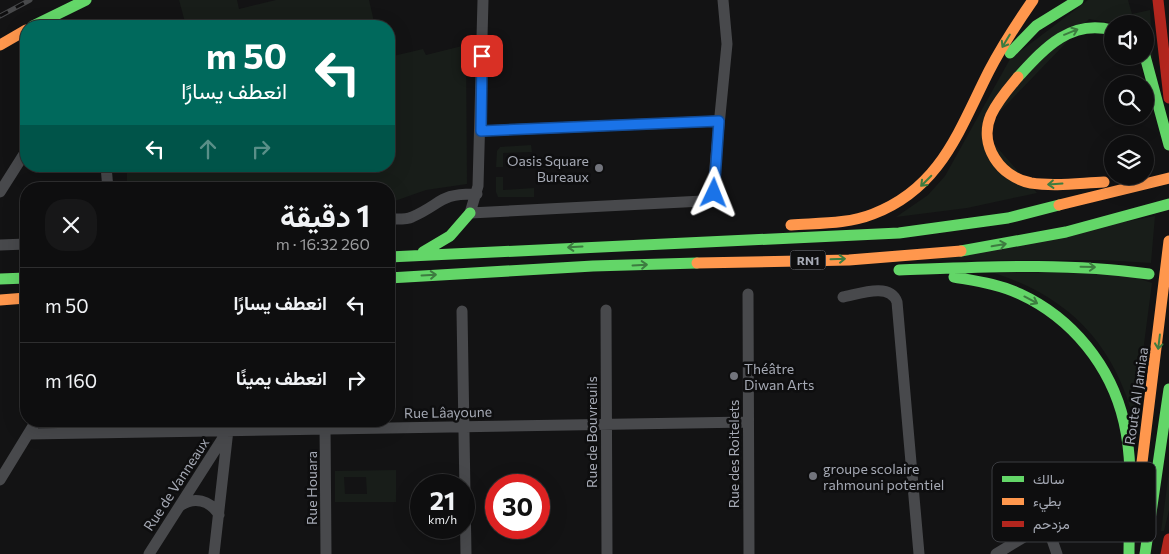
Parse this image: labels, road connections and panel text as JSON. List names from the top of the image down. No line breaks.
{"streets":{"main road":["RN1","Route Al Jamiaa"],"street":["Rue Lâayoune","Rue de Bouvreuils","Rue des Roitelets","Rue de Vanneaux","Rue Houara"]},"crossings":[["Rue Lâayoune","Rue de Bouvreuils"],["Rue Lâayoune","Rue des Roitelets"]],"places":["Oasis Square Bureaux","Théâtre Diwan Arts","groupe scolaire rahmouni potentiel"],"legend":["سالك","بطيء","مزدحم"],"page":{"turn":["50 m","انعطف يسارًا"],"heading":["1 دقيقة","260 m · 16:32"],"list":[{"name":"انعطف يسارًا","value":"50 m"},{"name":"انعطف يمينًا","value":"160 m"}],"speed":"21 km/h","limit":"30"}}
